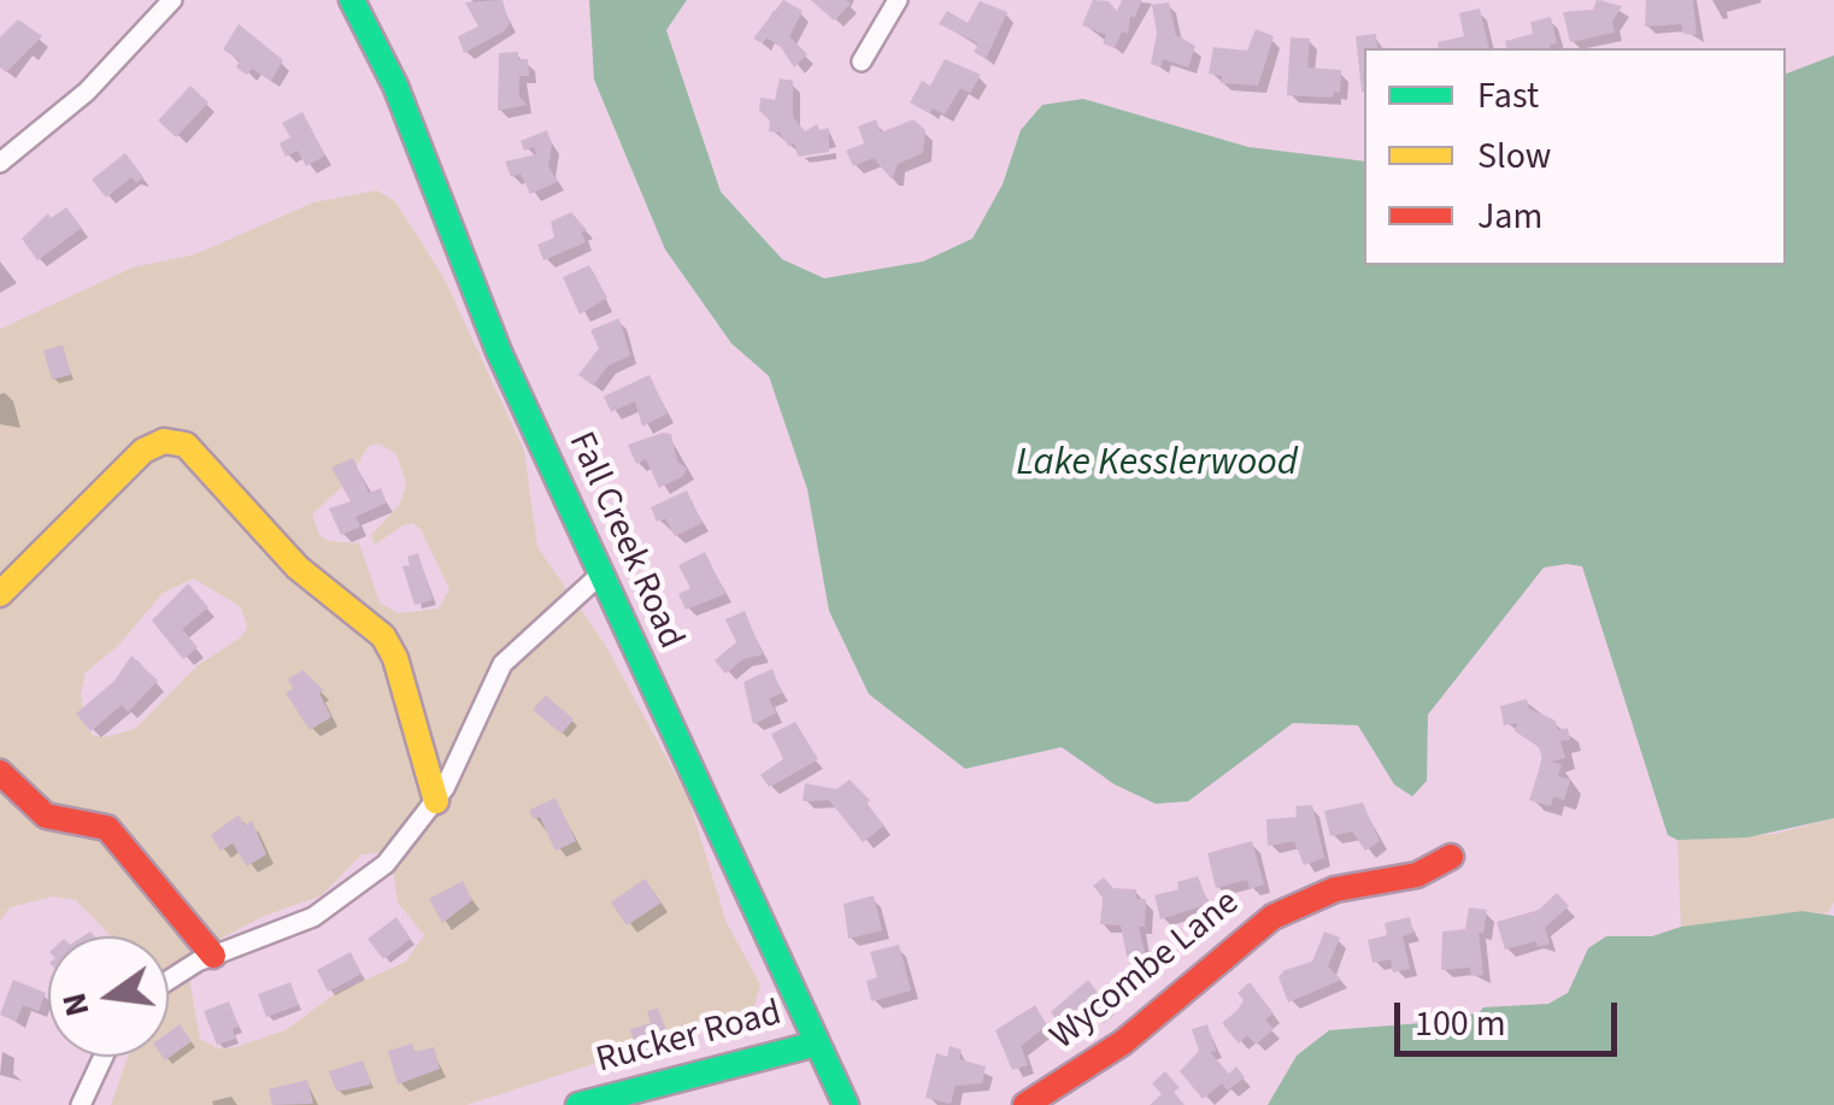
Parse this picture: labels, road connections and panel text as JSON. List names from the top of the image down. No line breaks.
{"streets":{"street":["Fall Creek Road","Wycombe Lane","Rucker Road"]},"crossings":[["Fall Creek Road","Rucker Road"]],"water":["Lake Kesslerwood"],"legend":["Fast","Slow","Jam"],"scale_bar":"100 m","north":"left"}
